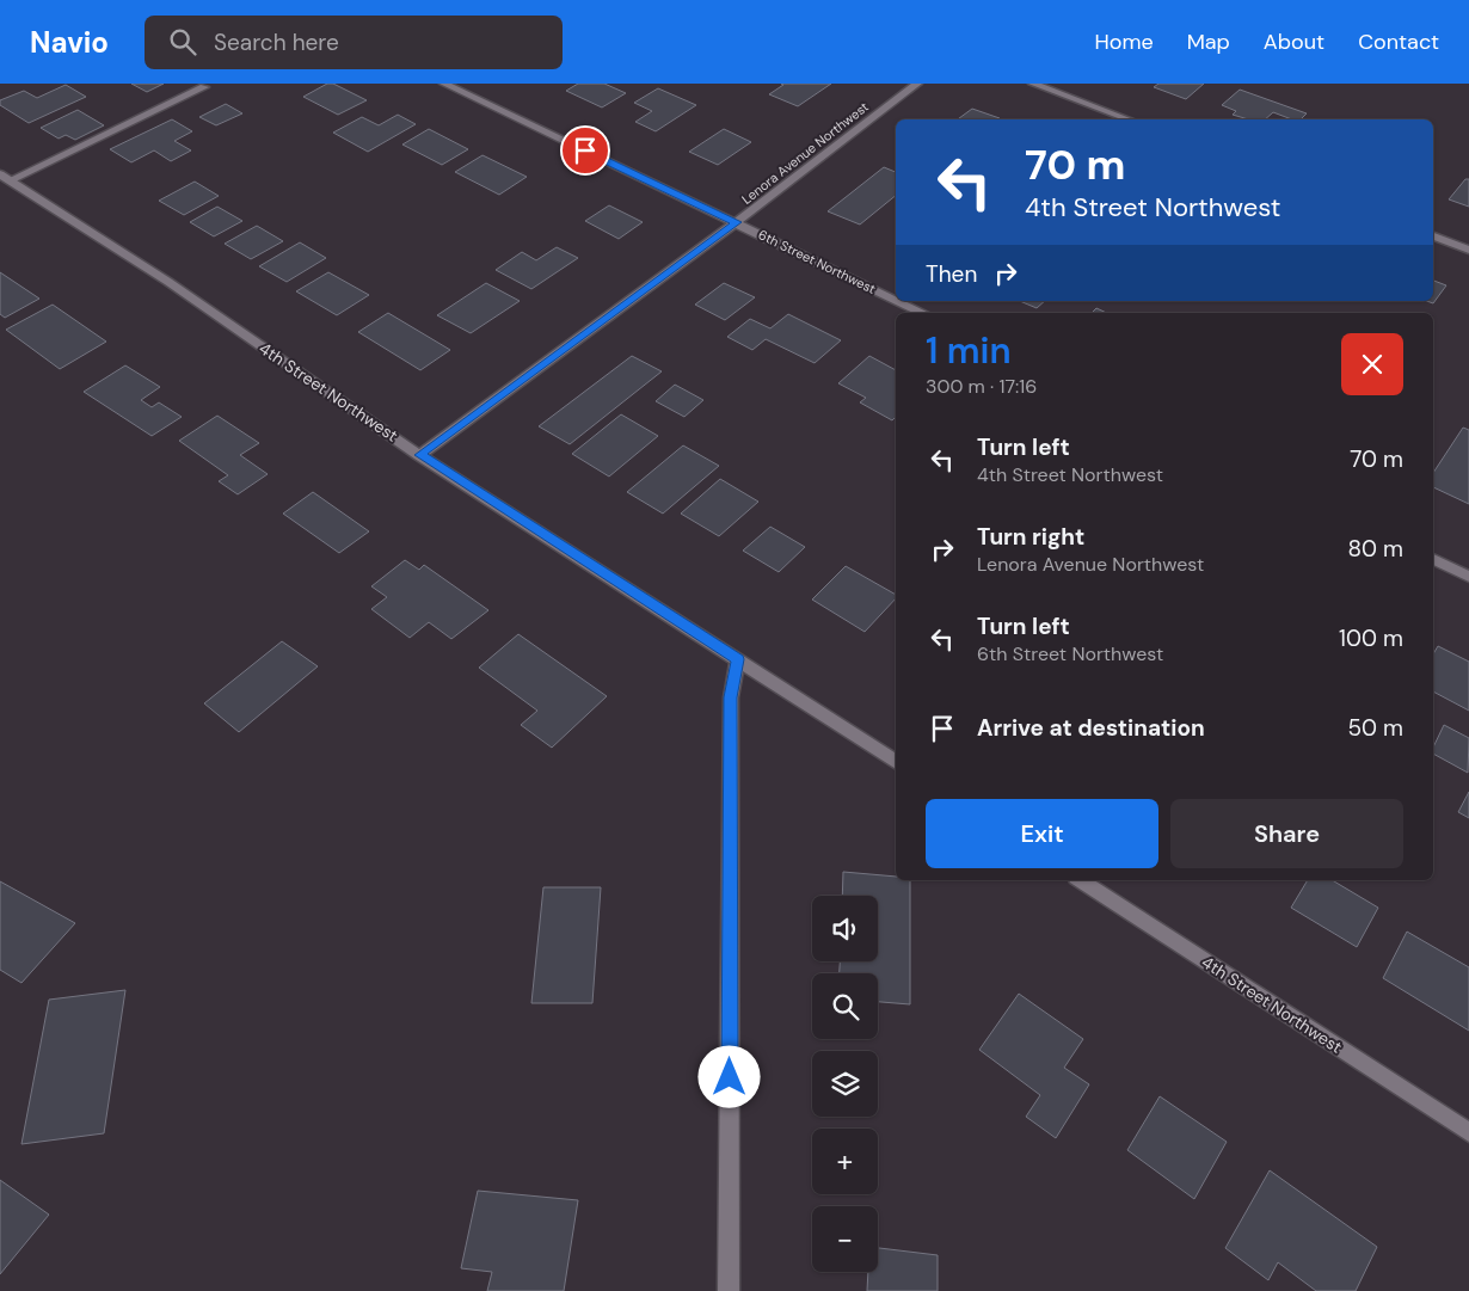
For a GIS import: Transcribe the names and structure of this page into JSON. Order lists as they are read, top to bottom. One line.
{"streets":{"street":["Lenora Avenue Northwest","6th Street Northwest","4th Street Northwest"]},"crossings":[["Lenora Avenue Northwest","6th Street Northwest"],["Lenora Avenue Northwest","4th Street Northwest"]],"page":{"header":"Navio","search":"Search here","nav":["Home","Map","About","Contact"],"turn":["70 m","4th Street Northwest"],"then":"Then","heading":["1 min","300 m · 17:16"],"list":[{"name":"Turn left","note":"4th Street Northwest","value":"70 m"},{"name":"Turn right","note":"Lenora Avenue Northwest","value":"80 m"},{"name":"Turn left","note":"6th Street Northwest","value":"100 m"},{"name":"Arrive at destination","value":"50 m"}],"buttons":["Exit","Share"],"map_buttons":["+","−"]}}
